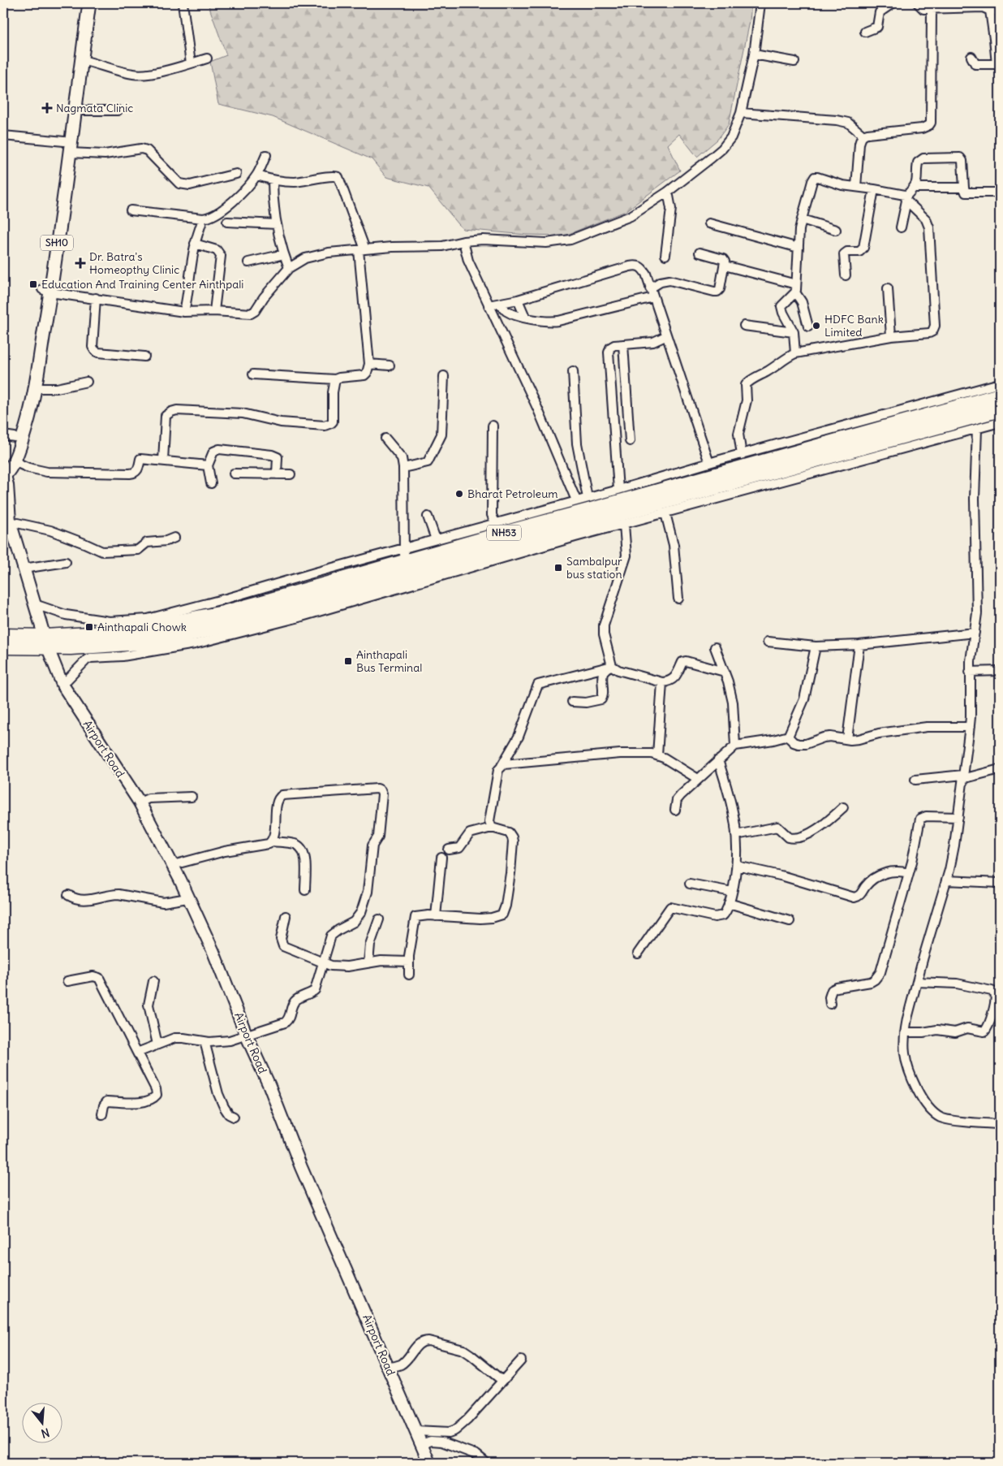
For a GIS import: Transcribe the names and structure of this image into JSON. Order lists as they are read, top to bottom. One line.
{"streets":{"highway":["NH53"],"main road":["SH10","Airport Road"]},"crossings":[["SH10","Airport Road"],["NH53","Airport Road"]],"places":{"health":["Nagmata Clinic","Dr. Batra's Homeopthy Clinic"],"transit":["Education And Training Center Ainthpali","Sambalpur bus station","Ainthapali Chowk","Ainthapali Bus Terminal"],"other":["HDFC Bank Limited","Bharat Petroleum"]},"north":"bottom"}
